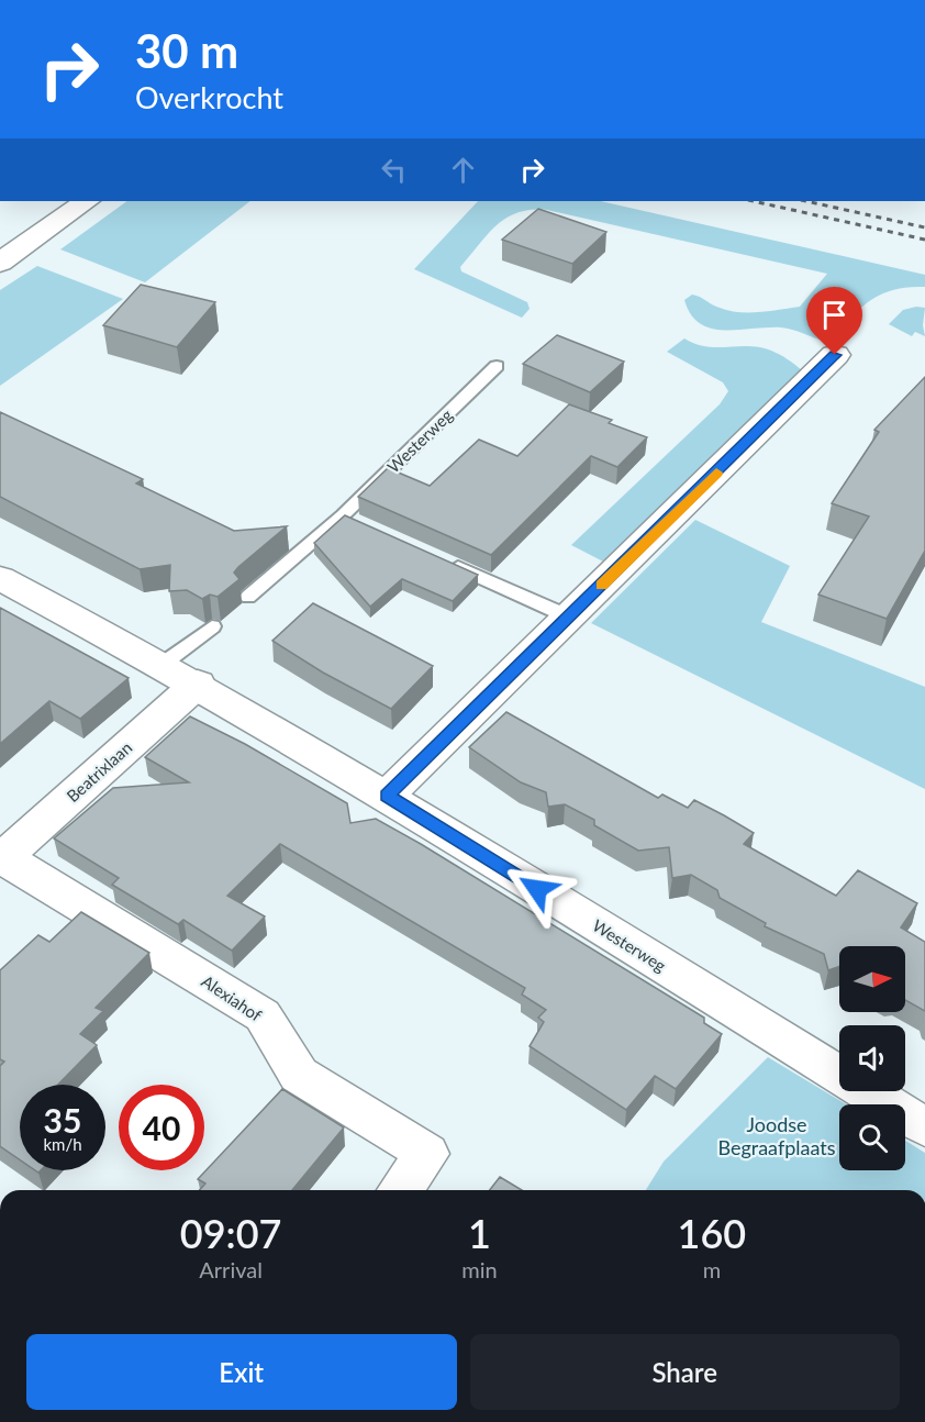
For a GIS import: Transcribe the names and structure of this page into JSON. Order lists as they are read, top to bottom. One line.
{"streets":{"street":["Westerweg","Beatrixlaan","Alexiahof"]},"crossings":[["Westerweg","Beatrixlaan"],["Beatrixlaan","Alexiahof"]],"parks":["Joodse Begraafplaats"],"north":"right","page":{"turn":["30 m","Overkrocht"],"speed":"35 km/h","limit":"40","eta":["09:07","Arrival","1","min","160","m"],"buttons":["Exit","Share"]}}
